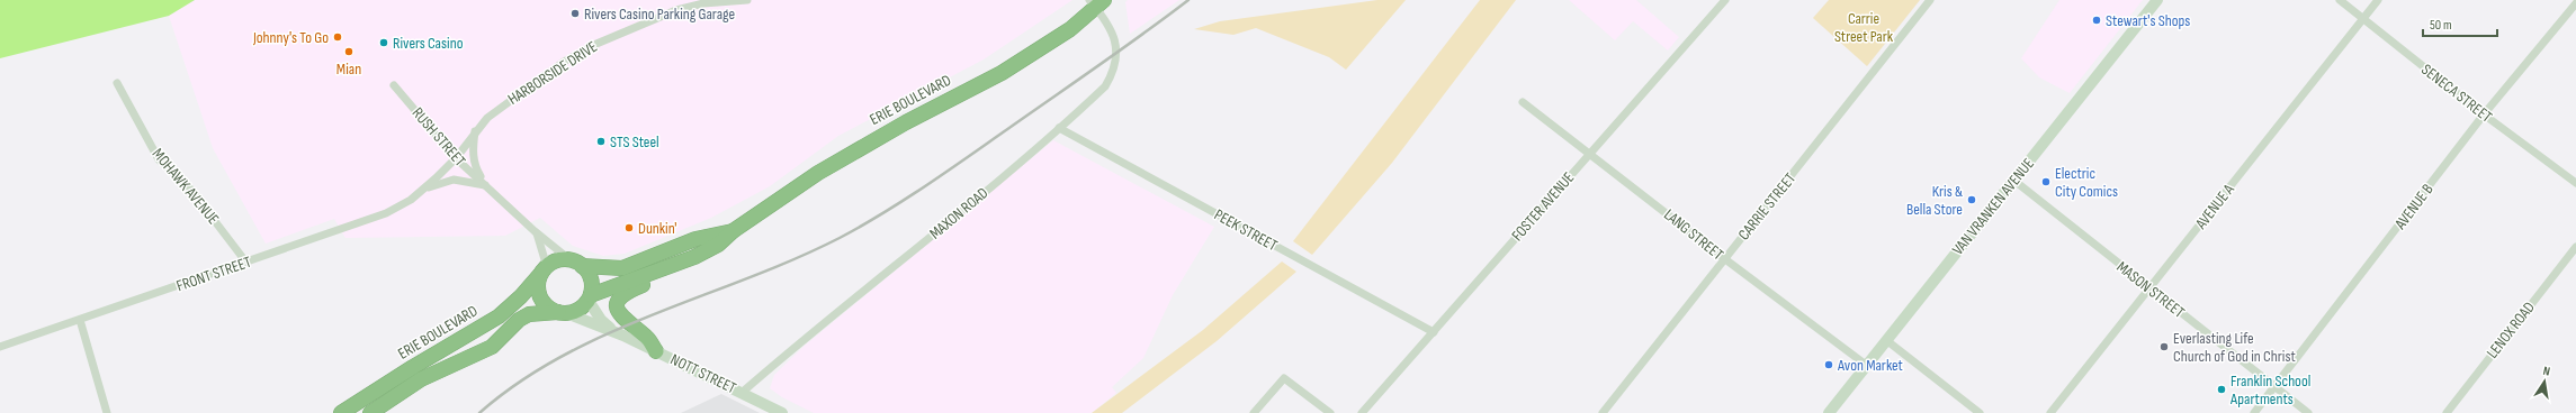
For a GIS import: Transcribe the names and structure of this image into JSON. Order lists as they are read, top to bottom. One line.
{"streets":{"highway":["ERIE BOULEVARD"],"street":["HARBORSIDE DRIVE","SENECA STREET","RUSH STREET","MOHAWK AVENUE","FOSTER AVENUE","CARRIE STREET","VAN VRANKEN AVENUE","AVENUE A","AVENUE B","MAXON ROAD","PEEK STREET","LANG STREET","FRONT STREET","MASON STREET","LENOX ROAD","NOTT STREET"]},"crossings":[["HARBORSIDE DRIVE","RUSH STREET"],["HARBORSIDE DRIVE","FRONT STREET"],["SENECA STREET","AVENUE A"],["SENECA STREET","AVENUE B"],["ERIE BOULEVARD","RUSH STREET"],["ERIE BOULEVARD","MAXON ROAD"],["ERIE BOULEVARD","NOTT STREET"],["RUSH STREET","FRONT STREET"],["RUSH STREET","NOTT STREET"],["MOHAWK AVENUE","FRONT STREET"],["FOSTER AVENUE","PEEK STREET"],["FOSTER AVENUE","LANG STREET"],["CARRIE STREET","LANG STREET"],["VAN VRANKEN AVENUE","LANG STREET"],["VAN VRANKEN AVENUE","MASON STREET"],["AVENUE A","MASON STREET"],["AVENUE B","MASON STREET"],["MAXON ROAD","PEEK STREET"],["MAXON ROAD","NOTT STREET"]],"parks":["Carrie Street Park"],"places":["Rivers Casino Parking Garage","Stewart's Shops","Johnny's To Go","Rivers Casino","Mian","STS Steel","Electric City Comics","Kris & Bella Store","Dunkin'","Everlasting Life Church of God in Christ","Avon Market","Franklin School Apartments"],"scale_bar":"50 m","north":"top"}
